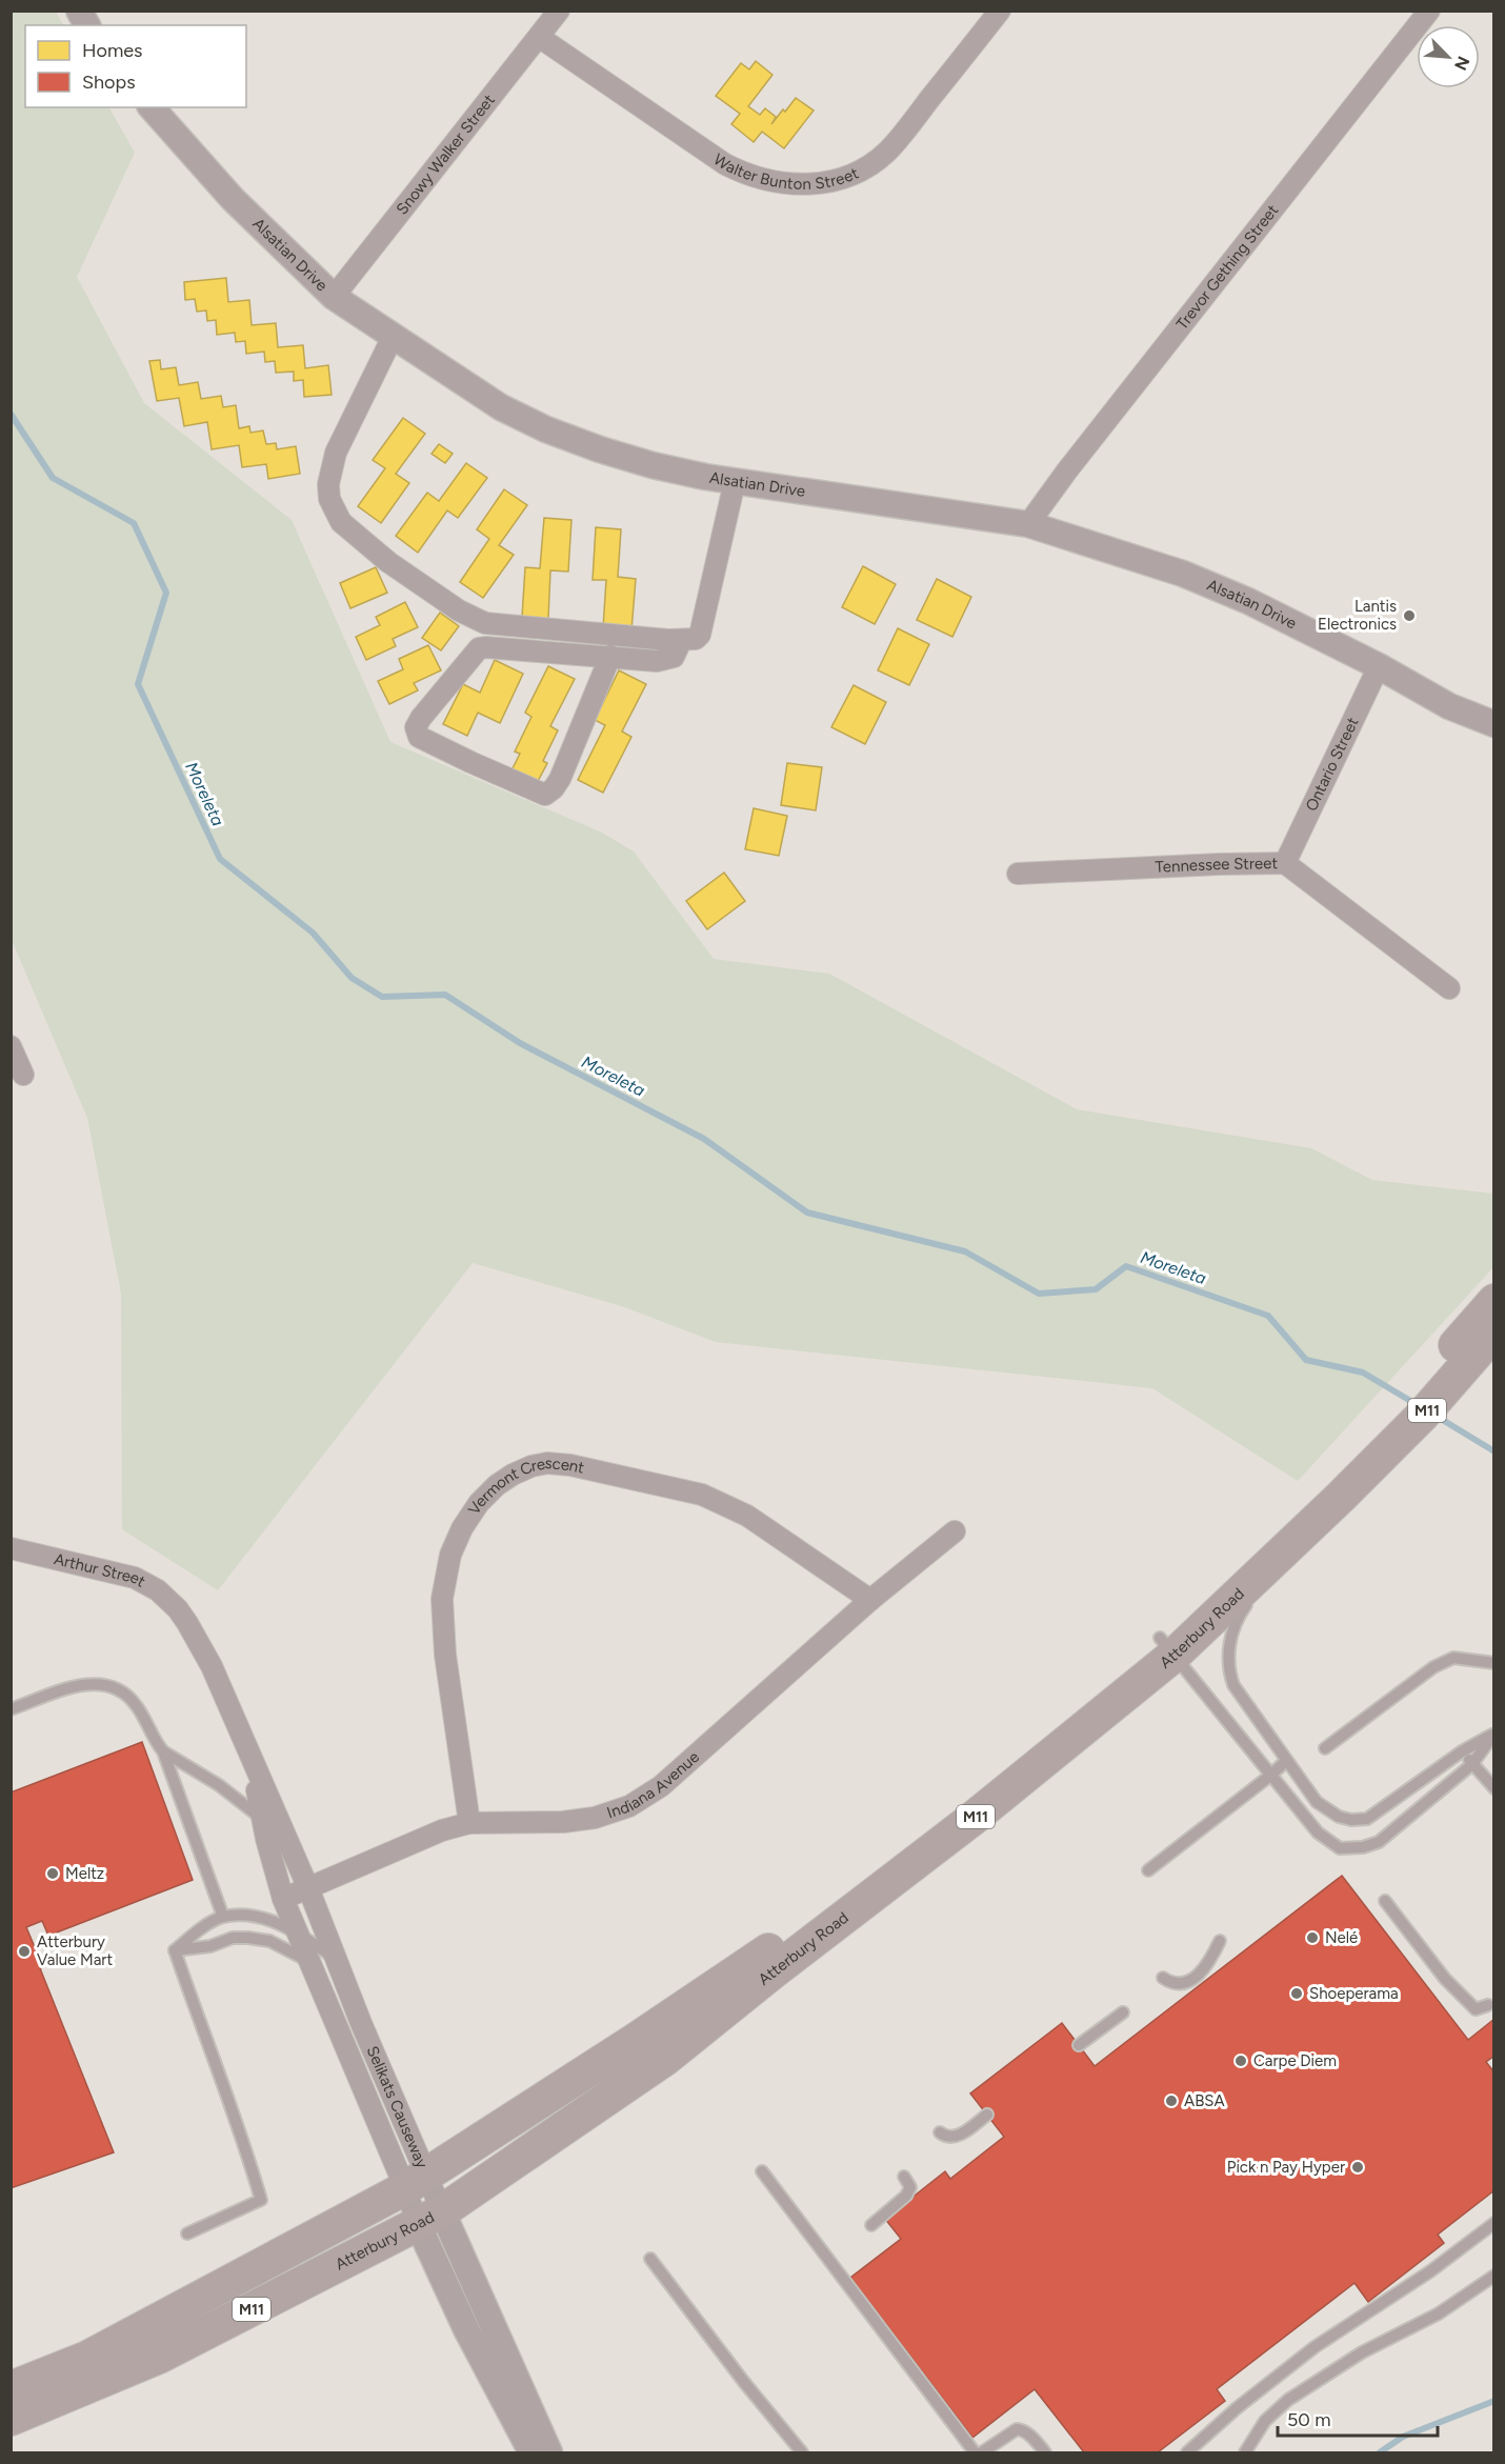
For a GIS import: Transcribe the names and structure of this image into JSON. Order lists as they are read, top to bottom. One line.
{"streets":{"main road":["M11","Atterbury Road"],"street":["Snowy Walker Street","Walter Bunton Street","Alsatian Drive","Trevor Gething Street","Ontario Street","Tennessee Street","Vermont Crescent","Arthur Street","Indiana Avenue","Selikats Causeway"]},"crossings":[["Snowy Walker Street","Walter Bunton Street"],["Snowy Walker Street","Alsatian Drive"],["Alsatian Drive","Trevor Gething Street"],["Alsatian Drive","Ontario Street"],["Ontario Street","Tennessee Street"],["Vermont Crescent","Indiana Avenue"],["Arthur Street","Selikats Causeway"],["Atterbury Road","Selikats Causeway"],["Indiana Avenue","Selikats Causeway"]],"water":["Moreleta"],"places":["Lantis Electronics","Meltz","Nelé","Atterbury Value Mart","Shoeperama","Carpe Diem","ABSA","Pick n Pay Hyper"],"legend":["Homes","Shops"],"scale_bar":"50 m","north":"bottom right"}
